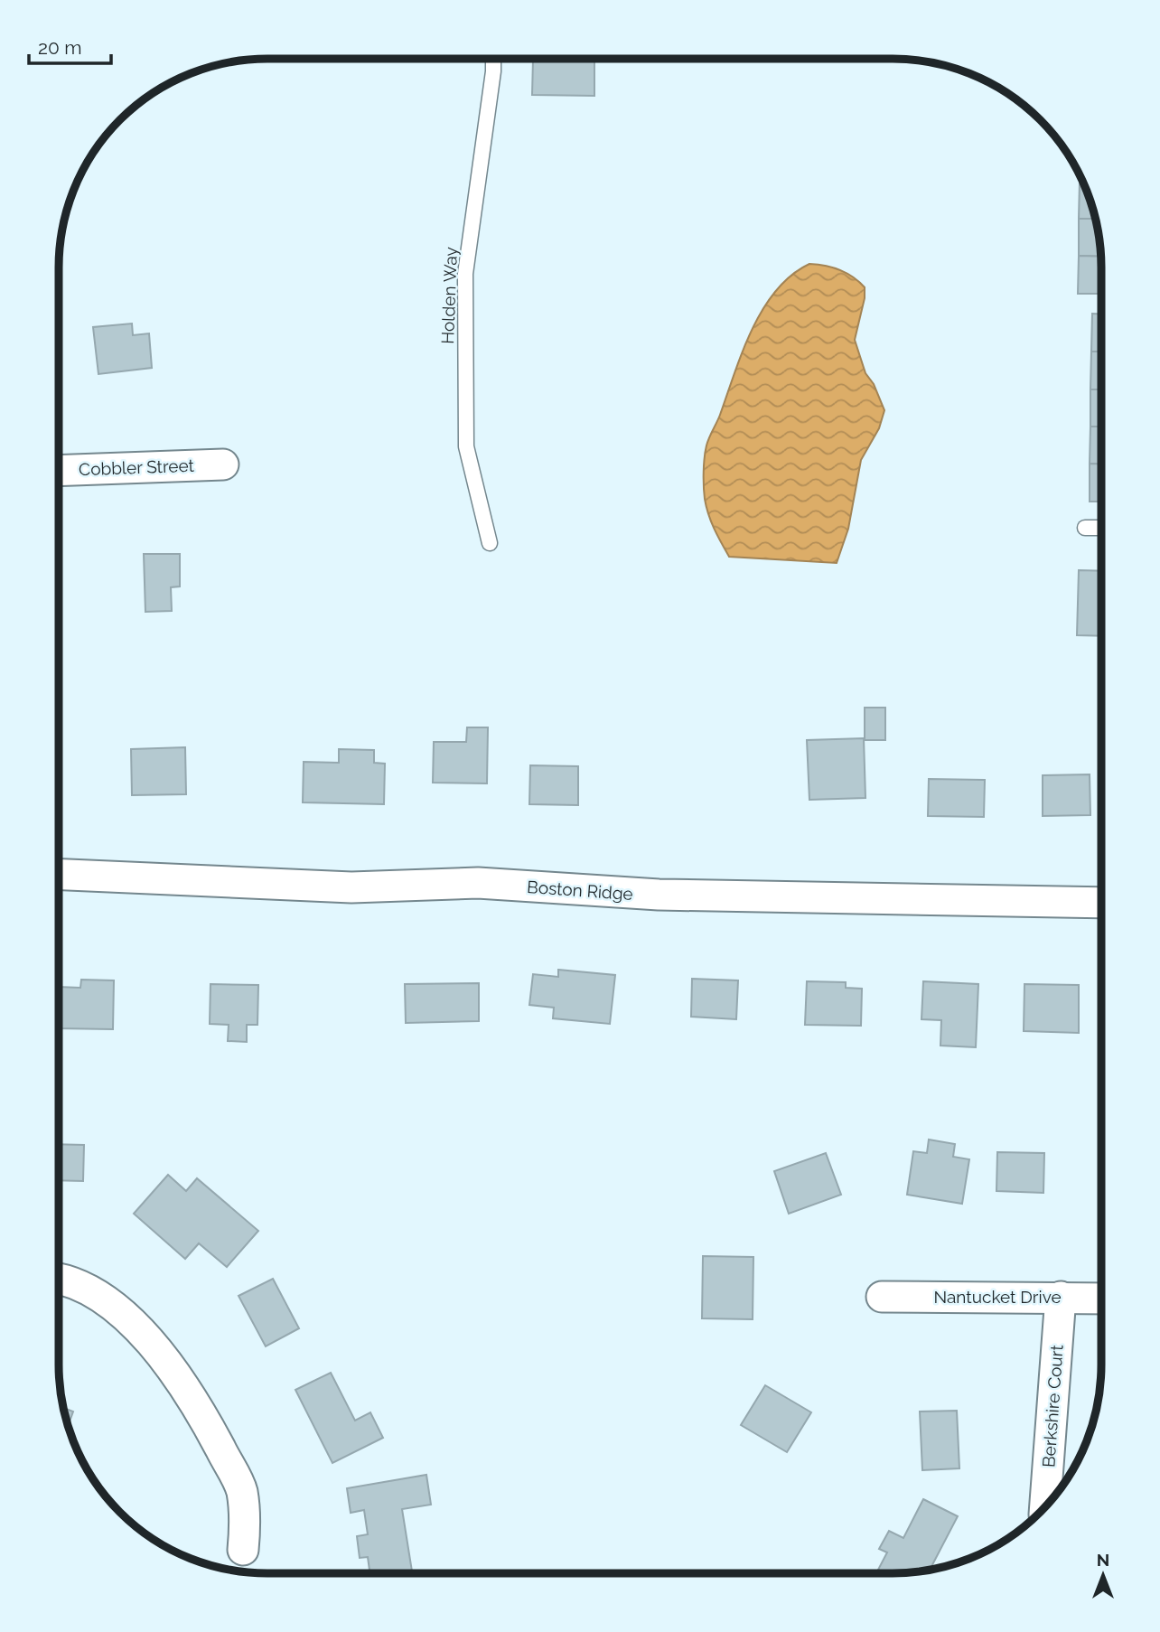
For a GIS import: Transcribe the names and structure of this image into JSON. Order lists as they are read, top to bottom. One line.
{"streets":{"street":["Cobbler Street","Boston Ridge","Nantucket Drive","Berkshire Court"],"lane":["Holden Way"]},"crossings":[["Nantucket Drive","Berkshire Court"]],"scale_bar":"20 m","north":"top"}
